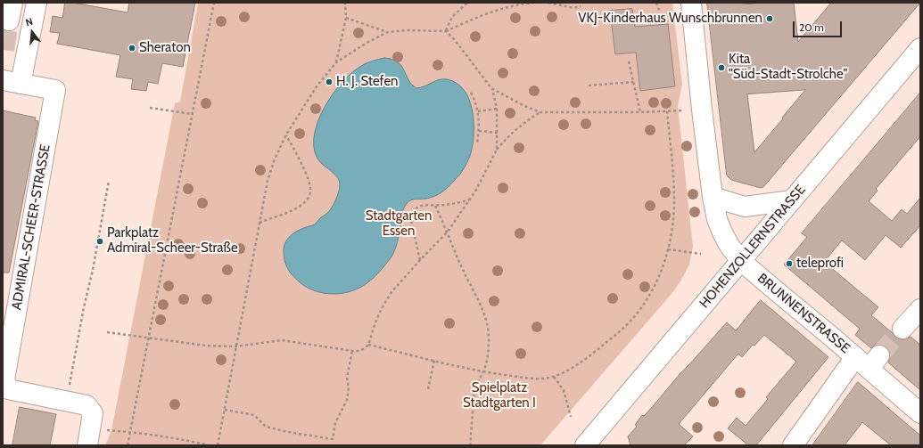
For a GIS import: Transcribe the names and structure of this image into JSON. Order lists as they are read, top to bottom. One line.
{"streets":{"street":["ADMIRAL-SCHEER-STRASSE","HOHENZOLLERNSTRASSE","BRUNNENSTRASSE"]},"crossings":[["HOHENZOLLERNSTRASSE","BRUNNENSTRASSE"]],"parks":["Stadtgarten Essen","Spielplatz Stadtgarten I"],"places":["VKJ-Kinderhaus Wunschbrunnen","Sheraton","Kita \"Süd-Stadt-Strolche\"","H. J. Stefen","Parkplatz Admiral-Scheer-Straße","teleprofi"],"scale_bar":"20 m","north":"top"}
